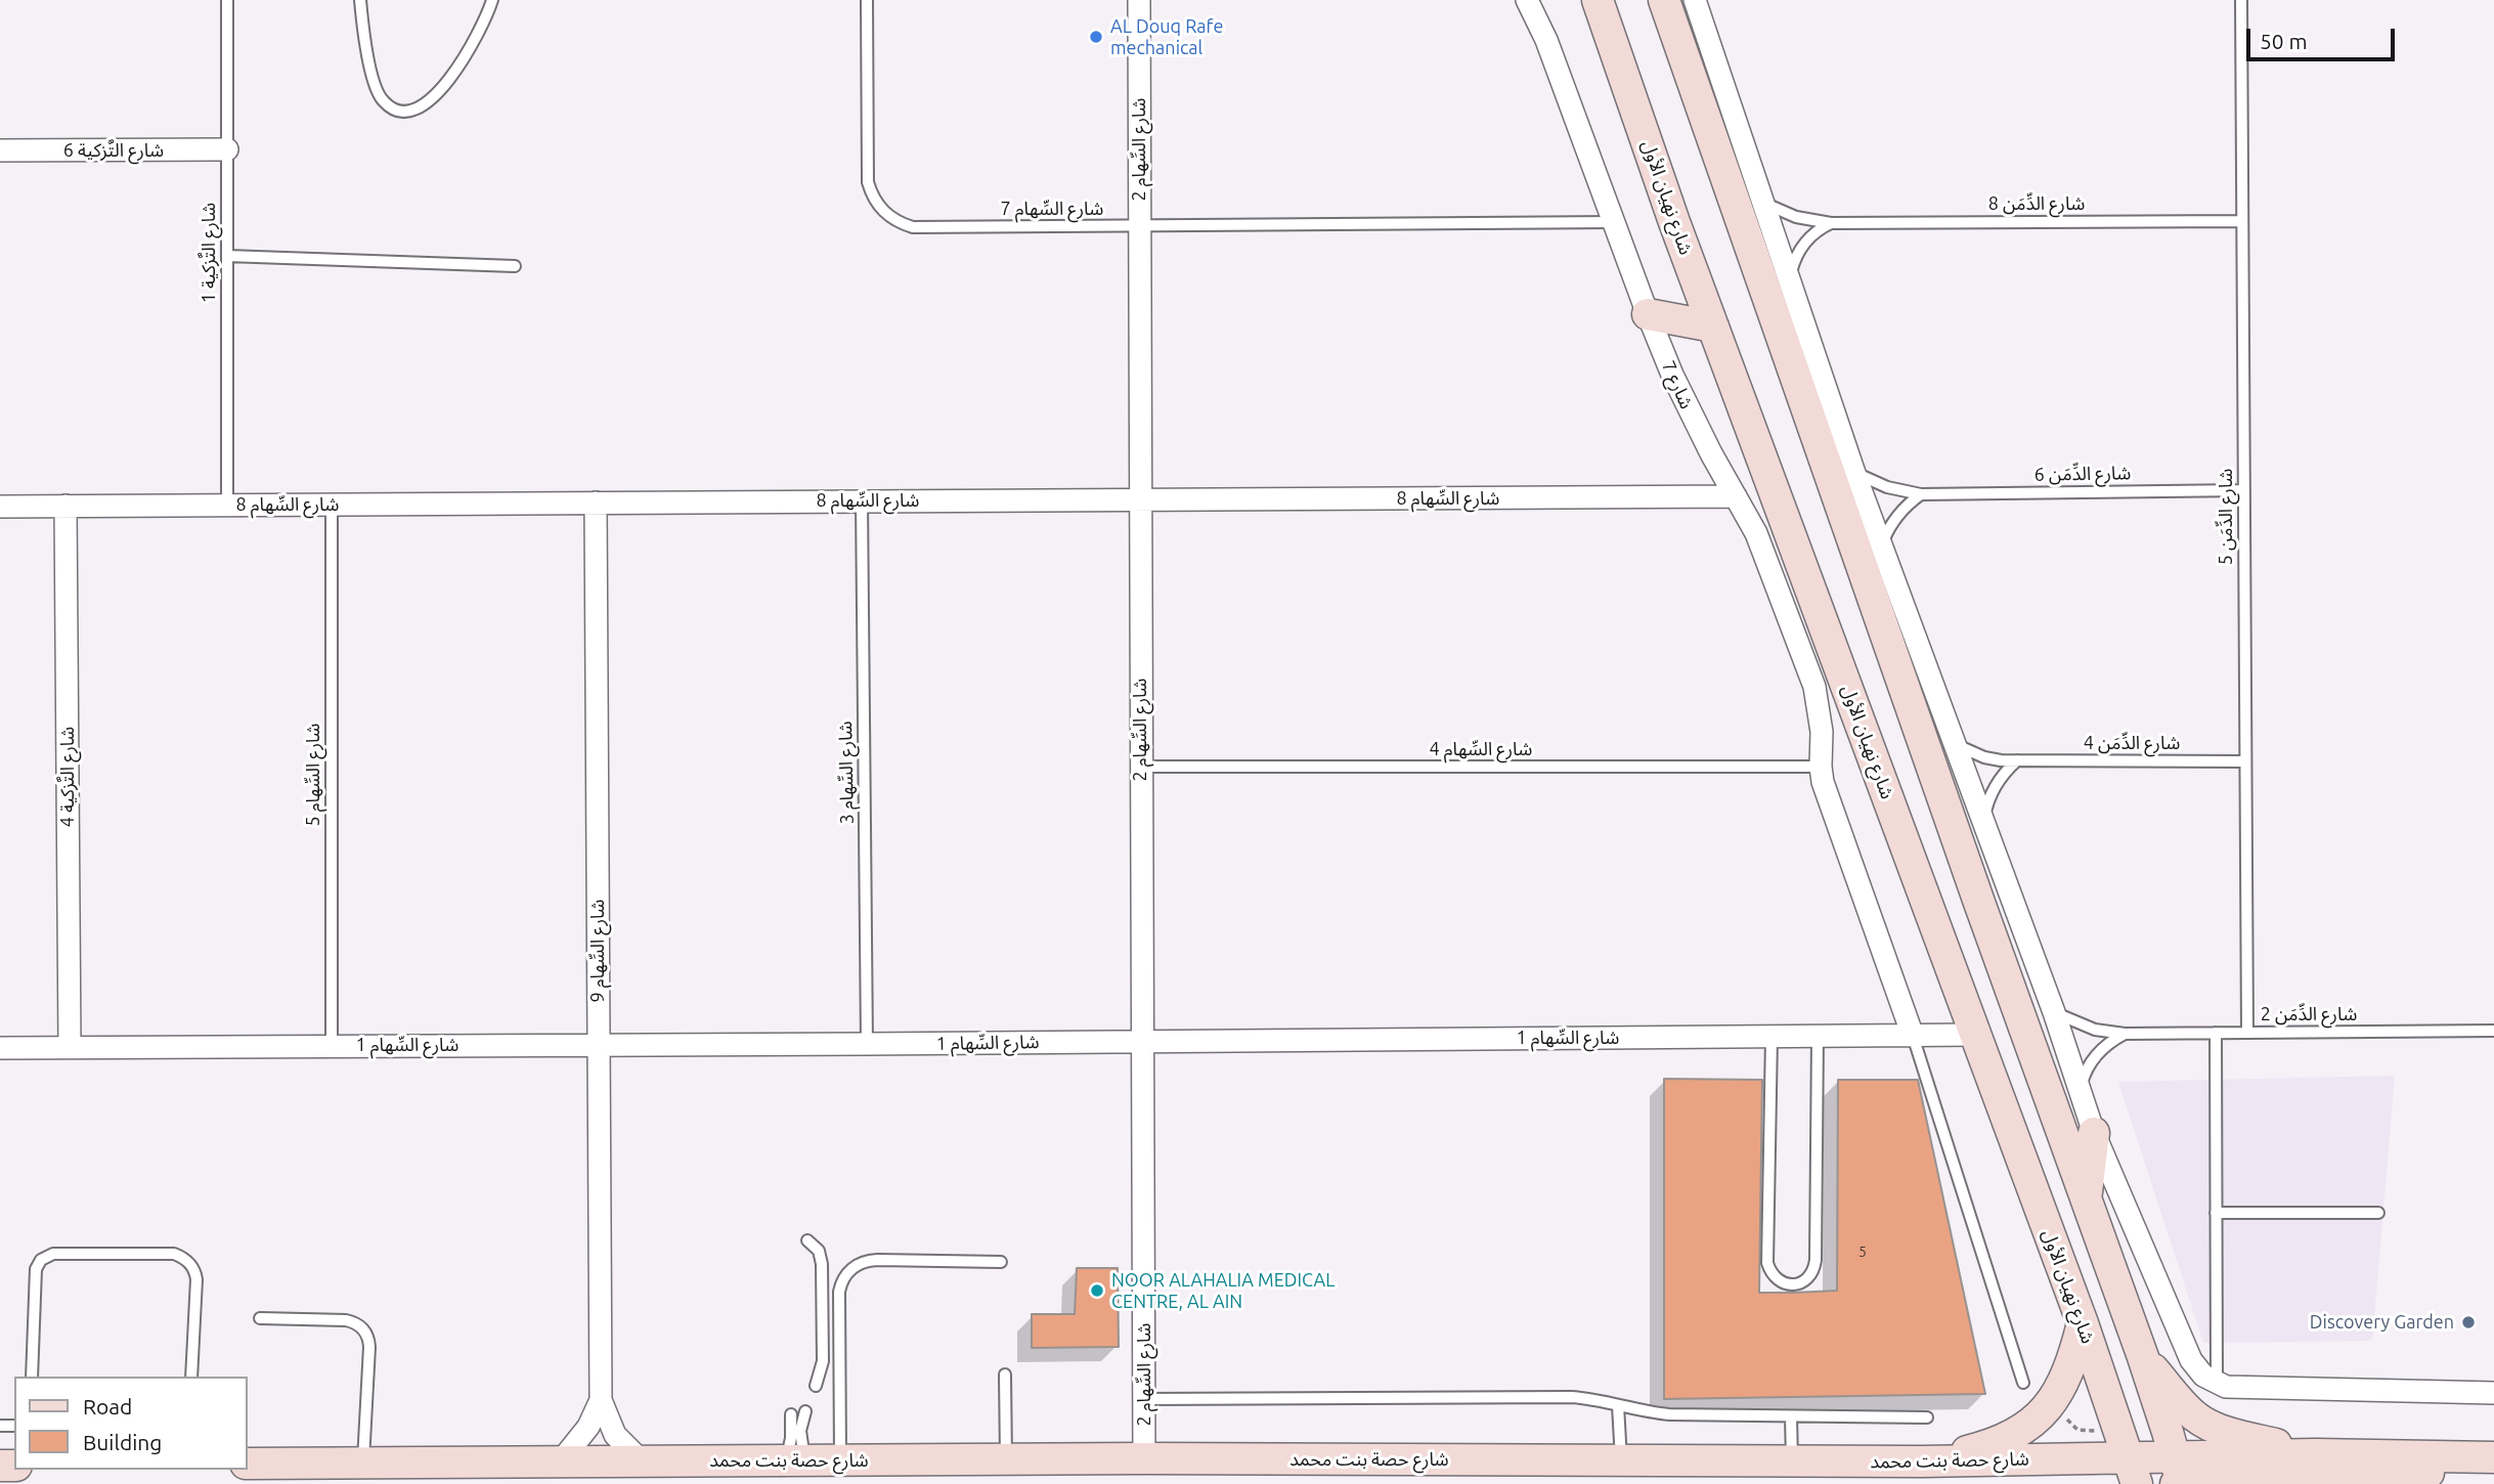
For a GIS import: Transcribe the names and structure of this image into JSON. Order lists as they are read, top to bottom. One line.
{"streets":{"main road":["شارع نهيان الأول","شارع حصة بنت محمد"],"street":["شارع السِّهام 2","شارع التَّزكية 6","شارع 7","شارع السِّهام 8","شارع التَّزكية 4","شارع السِّهام 9","شارع السِّهام 1"],"lane":["شارع الدِّمَن 8","شارع السِّهام 7","شارع التَّزكية 1","شارع الدِّمَن 6","شارع الدِّمَن 5","شارع الدِّمَن 4","شارع السِّهام 4","شارع السِّهام 3","شارع السِّهام 5","شارع الدِّمَن 2"]},"crossings":[["شارع السِّهام 2","شارع السِّهام 7"],["شارع السِّهام 2","شارع السِّهام 8"],["شارع السِّهام 2","شارع السِّهام 4"],["شارع السِّهام 2","شارع السِّهام 1"],["شارع السِّهام 2","شارع حصة بنت محمد"],["شارع التَّزكية 6","شارع التَّزكية 1"],["شارع نهيان الأول","شارع السِّهام 1"],["شارع نهيان الأول","شارع حصة بنت محمد"],["شارع الدِّمَن 8","شارع الدِّمَن 5"],["شارع السِّهام 7","شارع 7"],["شارع التَّزكية 1","شارع السِّهام 8"],["شارع 7","شارع السِّهام 8"],["شارع 7","شارع السِّهام 4"],["شارع 7","شارع السِّهام 1"],["شارع الدِّمَن 6","شارع الدِّمَن 5"],["شارع السِّهام 8","شارع السِّهام 3"],["شارع السِّهام 8","شارع السِّهام 5"],["شارع السِّهام 8","شارع التَّزكية 4"],["شارع السِّهام 8","شارع السِّهام 9"],["شارع الدِّمَن 5","شارع الدِّمَن 4"],["شارع الدِّمَن 5","شارع الدِّمَن 2"],["شارع السِّهام 3","شارع السِّهام 1"],["شارع السِّهام 5","شارع السِّهام 1"],["شارع التَّزكية 4","شارع السِّهام 1"],["شارع السِّهام 9","شارع السِّهام 1"],["شارع السِّهام 9","شارع حصة بنت محمد"]],"places":["AL Douq Rafe mechanical","NOOR ALAHALIA MEDICAL CENTRE, AL AIN","Discovery Garden"],"house_numbers":["5"],"legend":["Road","Building"],"scale_bar":"50 m"}
